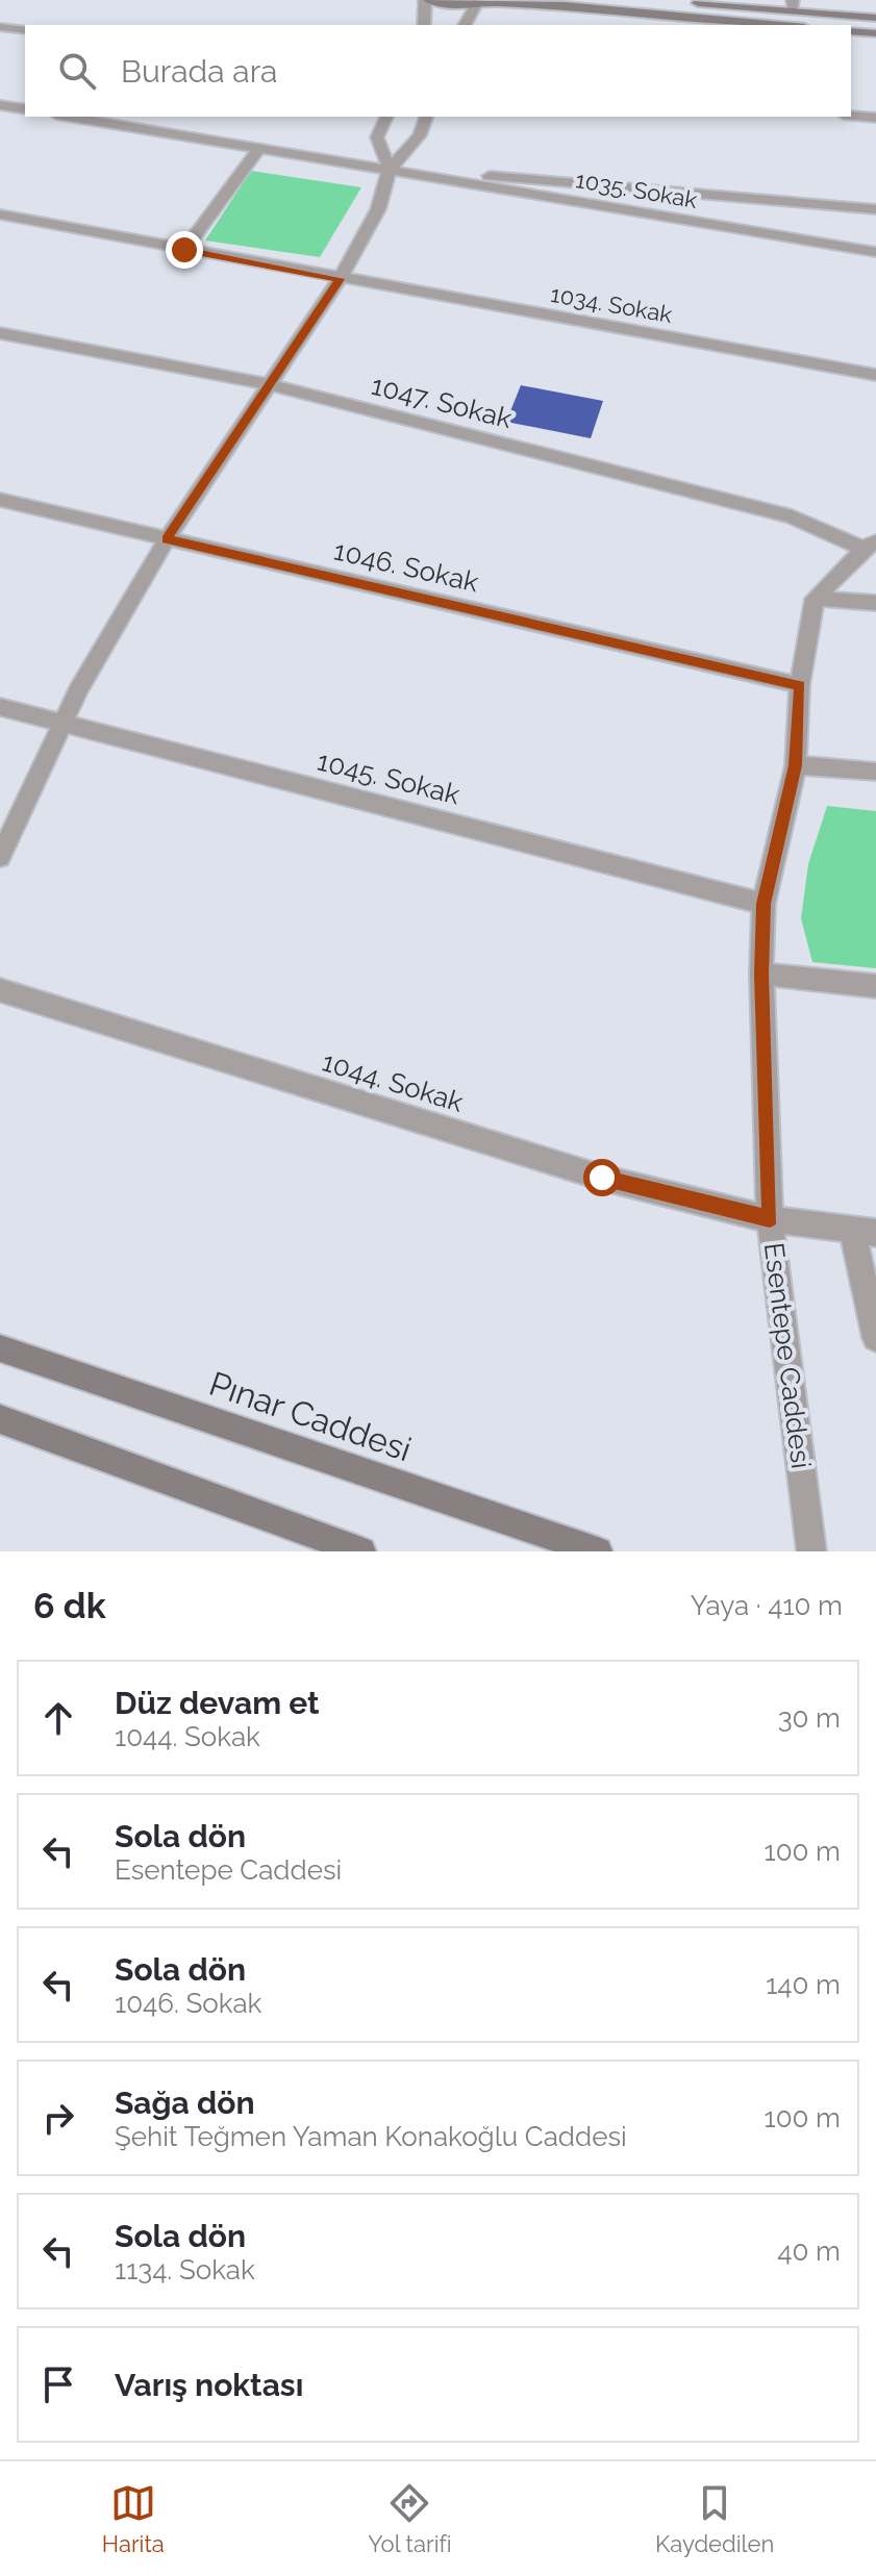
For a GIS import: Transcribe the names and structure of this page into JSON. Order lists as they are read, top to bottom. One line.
{"streets":{"main road":["Pınar Caddesi"],"street":["1035. Sokak","1034. Sokak","1047. Sokak","1046. Sokak","1045. Sokak","1044. Sokak","Esentepe Caddesi"]},"crossings":[["1046. Sokak","Esentepe Caddesi"],["1045. Sokak","Esentepe Caddesi"],["1044. Sokak","Esentepe Caddesi"]],"page":{"search":"Burada ara","heading":["6 dk","Yaya · 410 m"],"list":[["Düz devam et","1044. Sokak","30 m"],["Sola dön","Esentepe Caddesi","100 m"],["Sola dön","1046. Sokak","140 m"],["Sağa dön","Şehit Teğmen Yaman Konakoğlu Caddesi","100 m"],["Sola dön","1134. Sokak","40 m"],"Varış noktası"],"nav":["Harita","Yol tarifi","Kaydedilen"]}}
